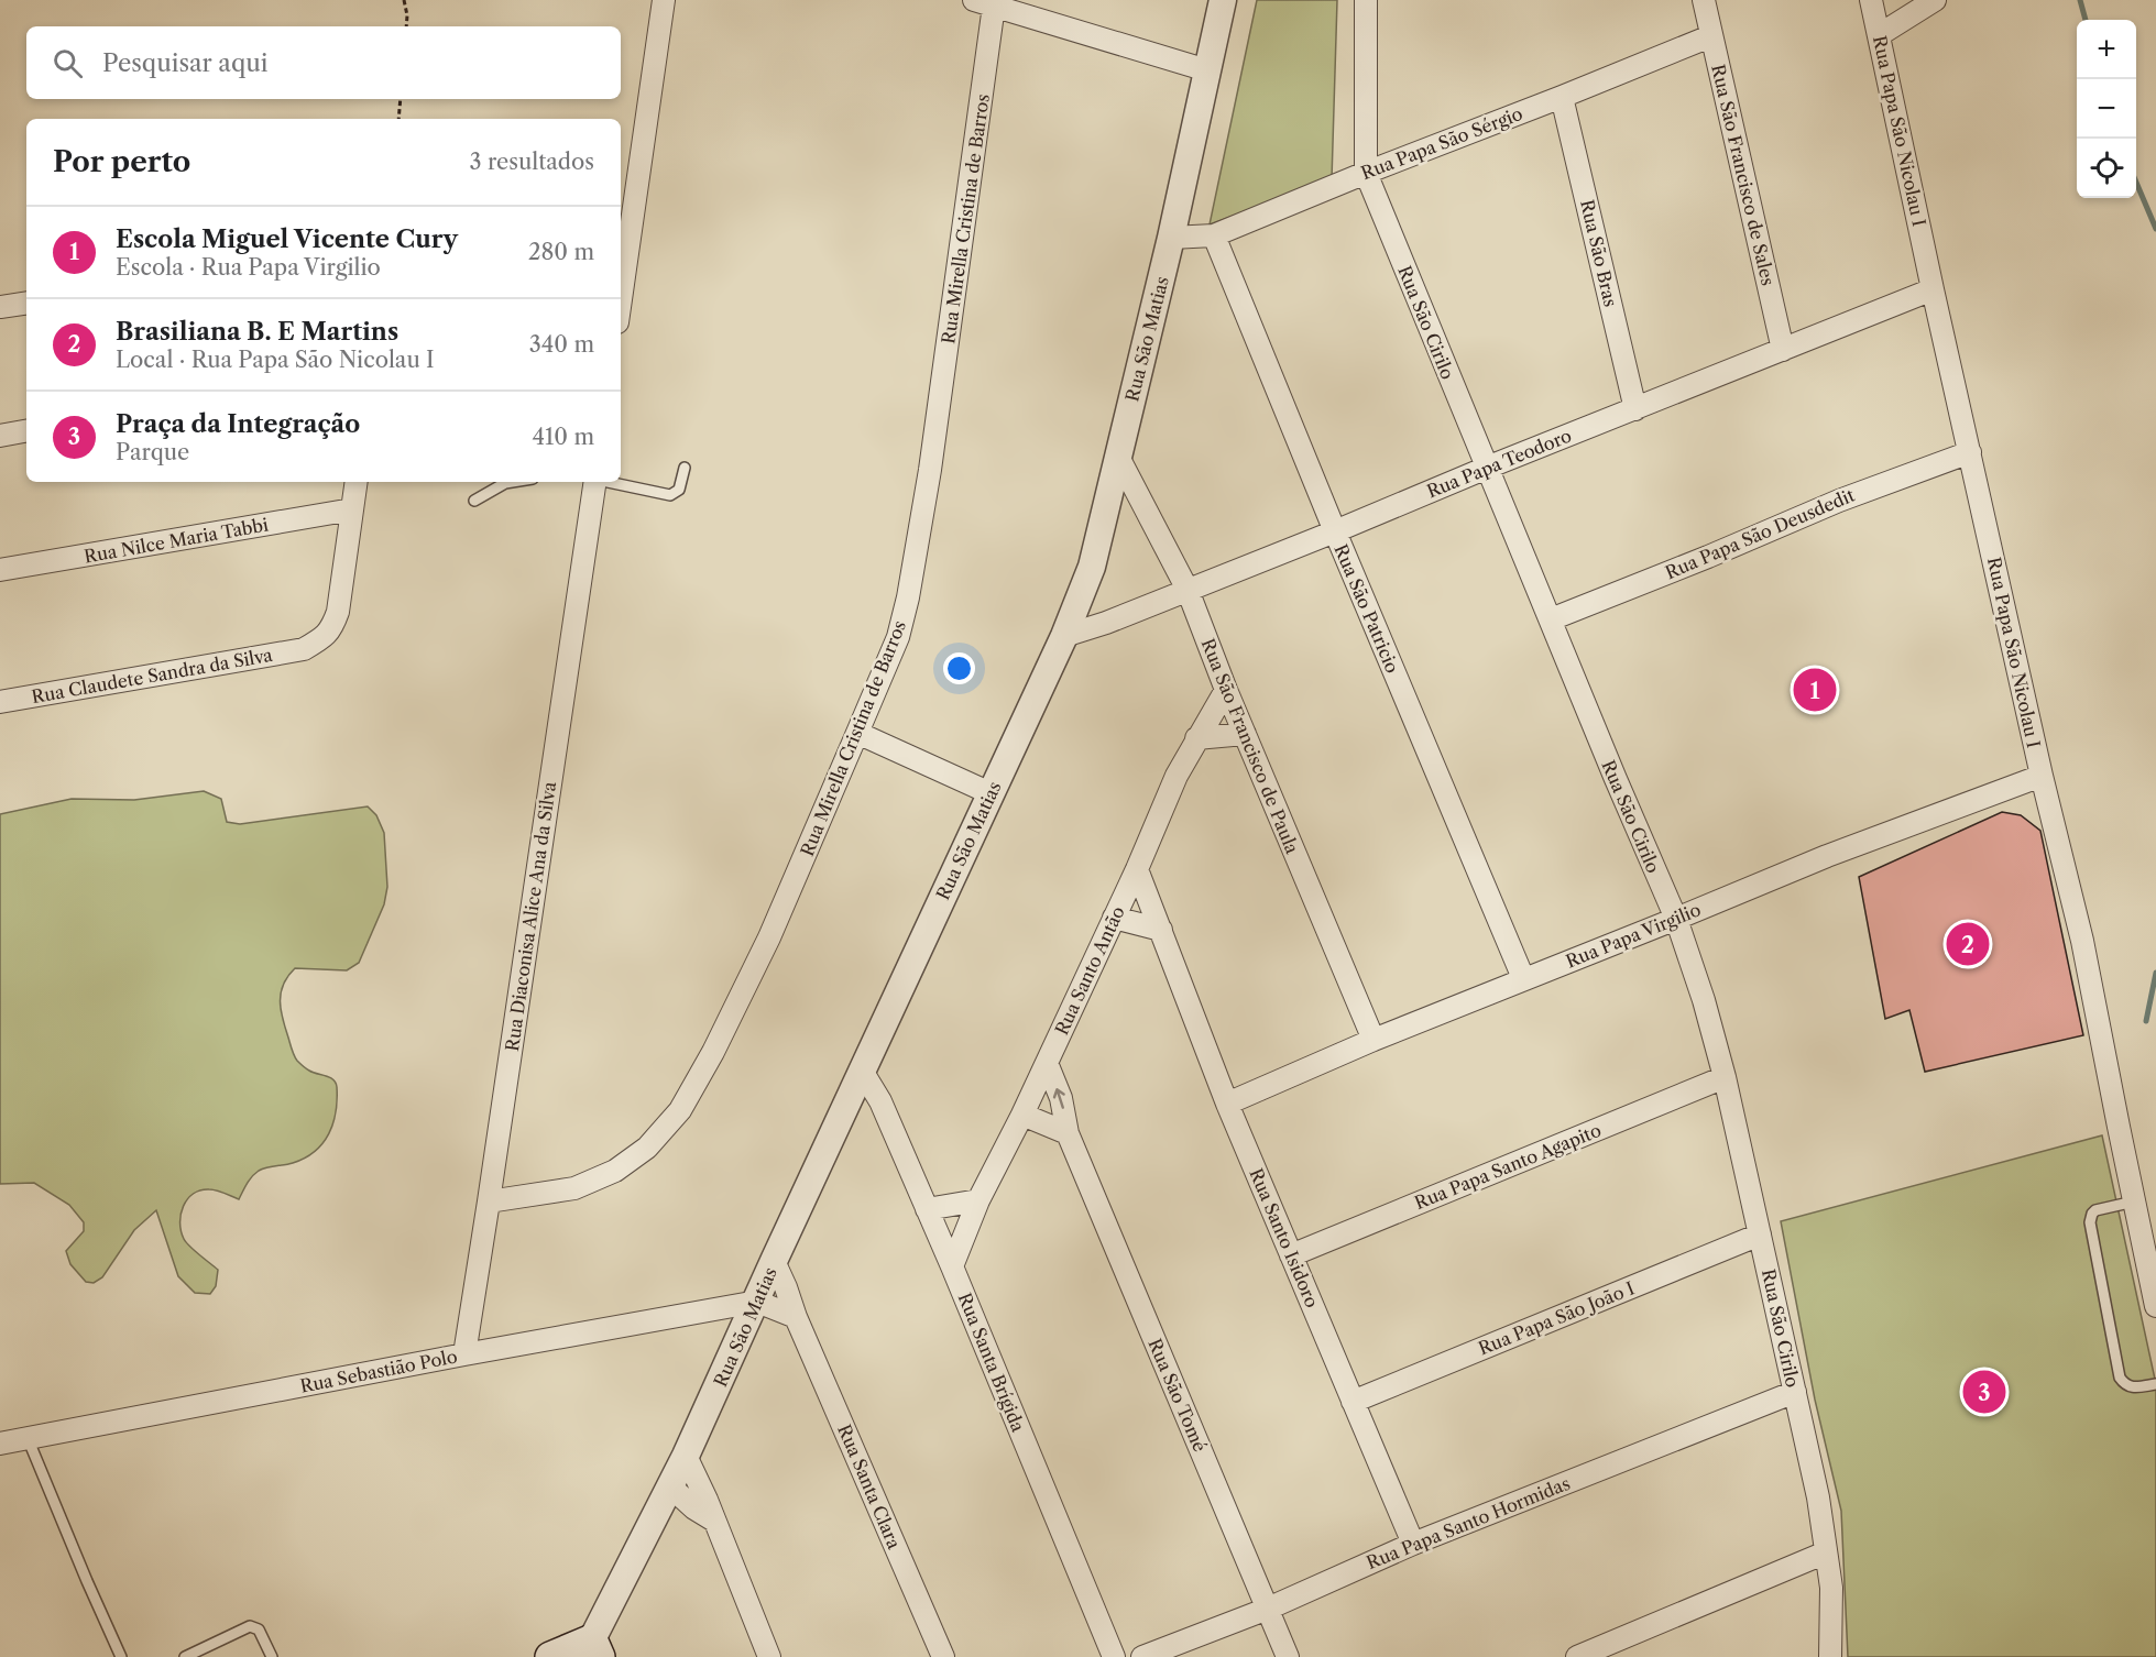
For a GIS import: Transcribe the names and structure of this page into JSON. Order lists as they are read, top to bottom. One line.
{"streets":{"street":["Rua Papa São Nicolau I","Rua Papa São Sérgio","Rua São Francisco de Sales","Rua Mirella Cristina de Barros","Rua São Bras","Rua São Cirilo","Rua São Matias","Rua Papa Teodoro","Rua Papa São Deusdedit","Rua Nilce Maria Tabbi","Rua São Patricio","Rua Claudete Sandra da Silva","Rua São Francisco de Paula","Rua Diaconisa Alice Ana da Silva","Rua Papa Virgilio","Rua Santo Antão","Rua Papa Santo Agapito","Rua Santo Isidoro","Rua Papa São João I","Rua Santa Brígida","Rua Sebastião Polo","Rua São Tomé","Rua Santa Clara","Rua Papa Santo Hormidas"]},"crossings":[["Rua Papa São Nicolau I","Rua Papa Teodoro"],["Rua Papa São Nicolau I","Rua Papa São Deusdedit"],["Rua Papa São Nicolau I","Rua Papa Virgilio"],["Rua Papa São Sérgio","Rua São Francisco de Sales"],["Rua Papa São Sérgio","Rua São Bras"],["Rua Papa São Sérgio","Rua São Cirilo"],["Rua Papa São Sérgio","Rua São Matias"],["Rua Papa São Sérgio","Rua São Patricio"],["Rua São Francisco de Sales","Rua Papa Teodoro"],["Rua Mirella Cristina de Barros","Rua Diaconisa Alice Ana da Silva"],["Rua São Bras","Rua Papa Teodoro"],["Rua São Cirilo","Rua Papa Teodoro"],["Rua São Cirilo","Rua Papa São Deusdedit"],["Rua São Cirilo","Rua Papa Virgilio"],["Rua São Cirilo","Rua Papa Santo Agapito"],["Rua São Cirilo","Rua Papa São João I"],["Rua São Cirilo","Rua Papa Santo Hormidas"],["Rua São Matias","Rua Papa Teodoro"],["Rua São Matias","Rua São Francisco de Paula"],["Rua São Matias","Rua Santa Brígida"],["Rua São Matias","Rua Sebastião Polo"],["Rua São Matias","Rua Santa Clara"],["Rua Papa Teodoro","Rua São Patricio"],["Rua Papa Teodoro","Rua São Francisco de Paula"],["Rua Nilce Maria Tabbi","Rua Claudete Sandra da Silva"],["Rua São Patricio","Rua Papa Virgilio"],["Rua São Francisco de Paula","Rua Papa Virgilio"],["Rua São Francisco de Paula","Rua Santo Antão"],["Rua Diaconisa Alice Ana da Silva","Rua Sebastião Polo"],["Rua Papa Virgilio","Rua Santo Isidoro"],["Rua Santo Antão","Rua Santo Isidoro"],["Rua Santo Antão","Rua Santa Brígida"],["Rua Santo Antão","Rua São Tomé"],["Rua Papa Santo Agapito","Rua Santo Isidoro"],["Rua Santo Isidoro","Rua Papa São João I"],["Rua Santo Isidoro","Rua Papa Santo Hormidas"],["Rua São Tomé","Rua Papa Santo Hormidas"]],"page":{"map_buttons":["+","−"],"search":"Pesquisar aqui","heading":["Por perto","3 resultados"],"list":[{"mark":"1","name":"Escola Miguel Vicente Cury","note":"Escola · Rua Papa Virgilio","value":"280 m"},{"mark":"2","name":"Brasiliana B. E Martins","note":"Local · Rua Papa São Nicolau I","value":"340 m"},{"mark":"3","name":"Praça da Integração","note":"Parque","value":"410 m"}],"pins":["1","2","3"]}}
